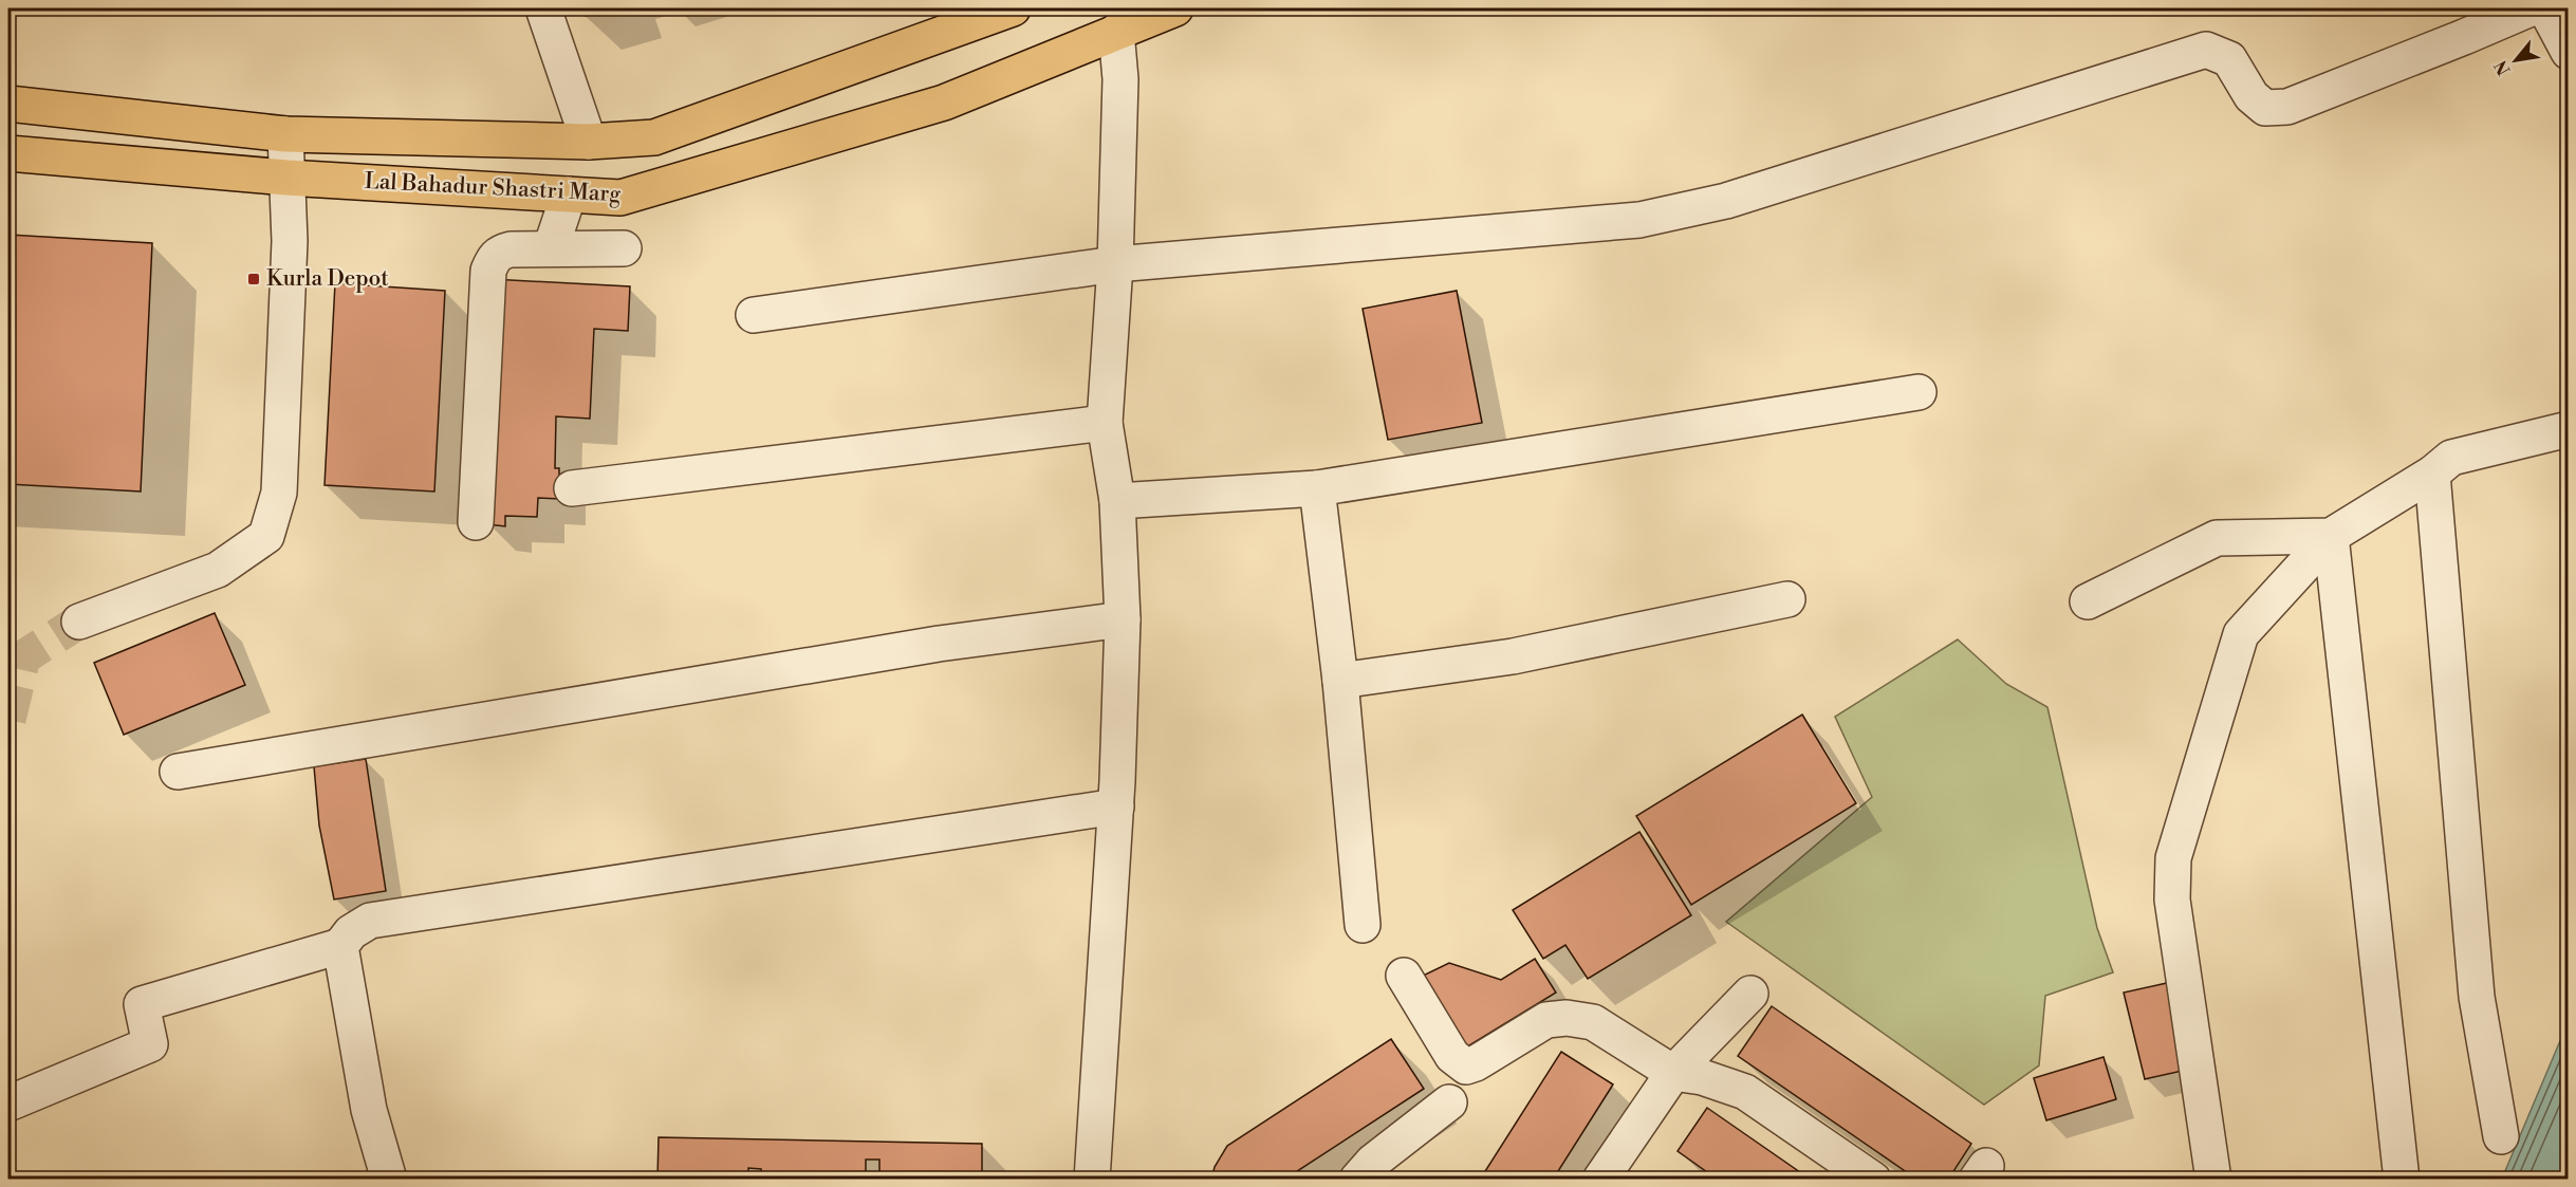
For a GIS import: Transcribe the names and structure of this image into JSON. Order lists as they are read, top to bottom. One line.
{"streets":{"main road":["Lal Bahadur Shastri Marg"]},"places":{"transit":["Kurla Depot"]},"north":"bottom left"}
